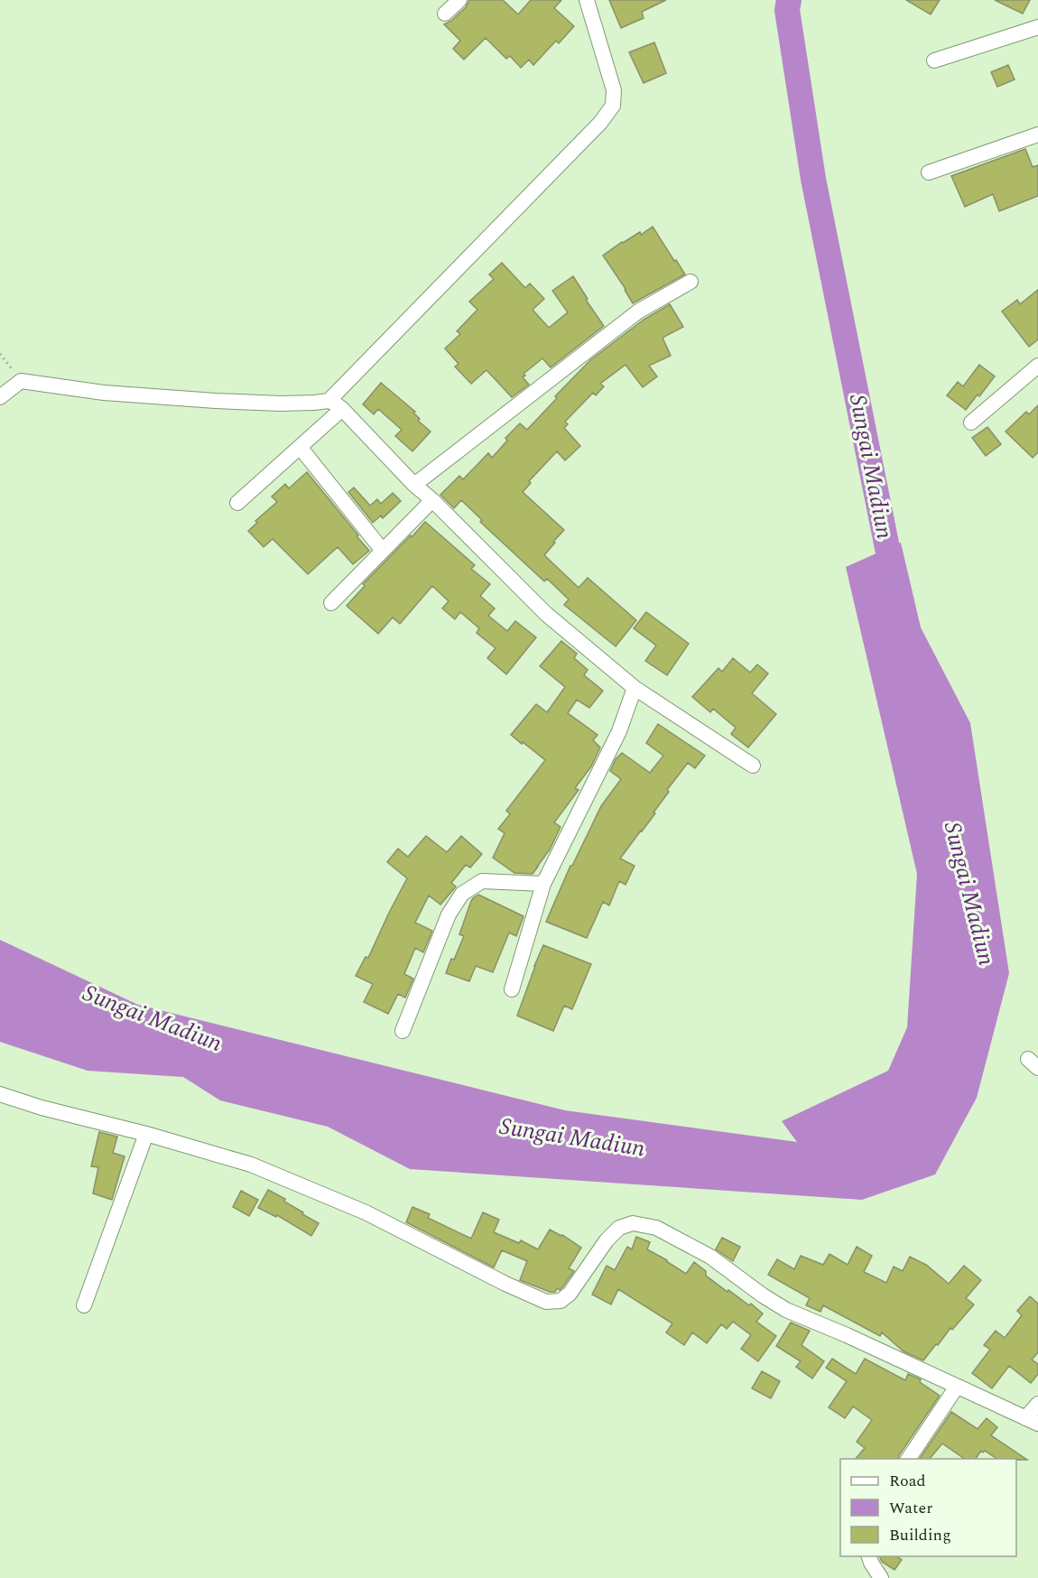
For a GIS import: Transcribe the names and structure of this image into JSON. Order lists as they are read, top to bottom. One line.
{"water":["Sungai Madiun"],"legend":["Road","Water","Building"]}
